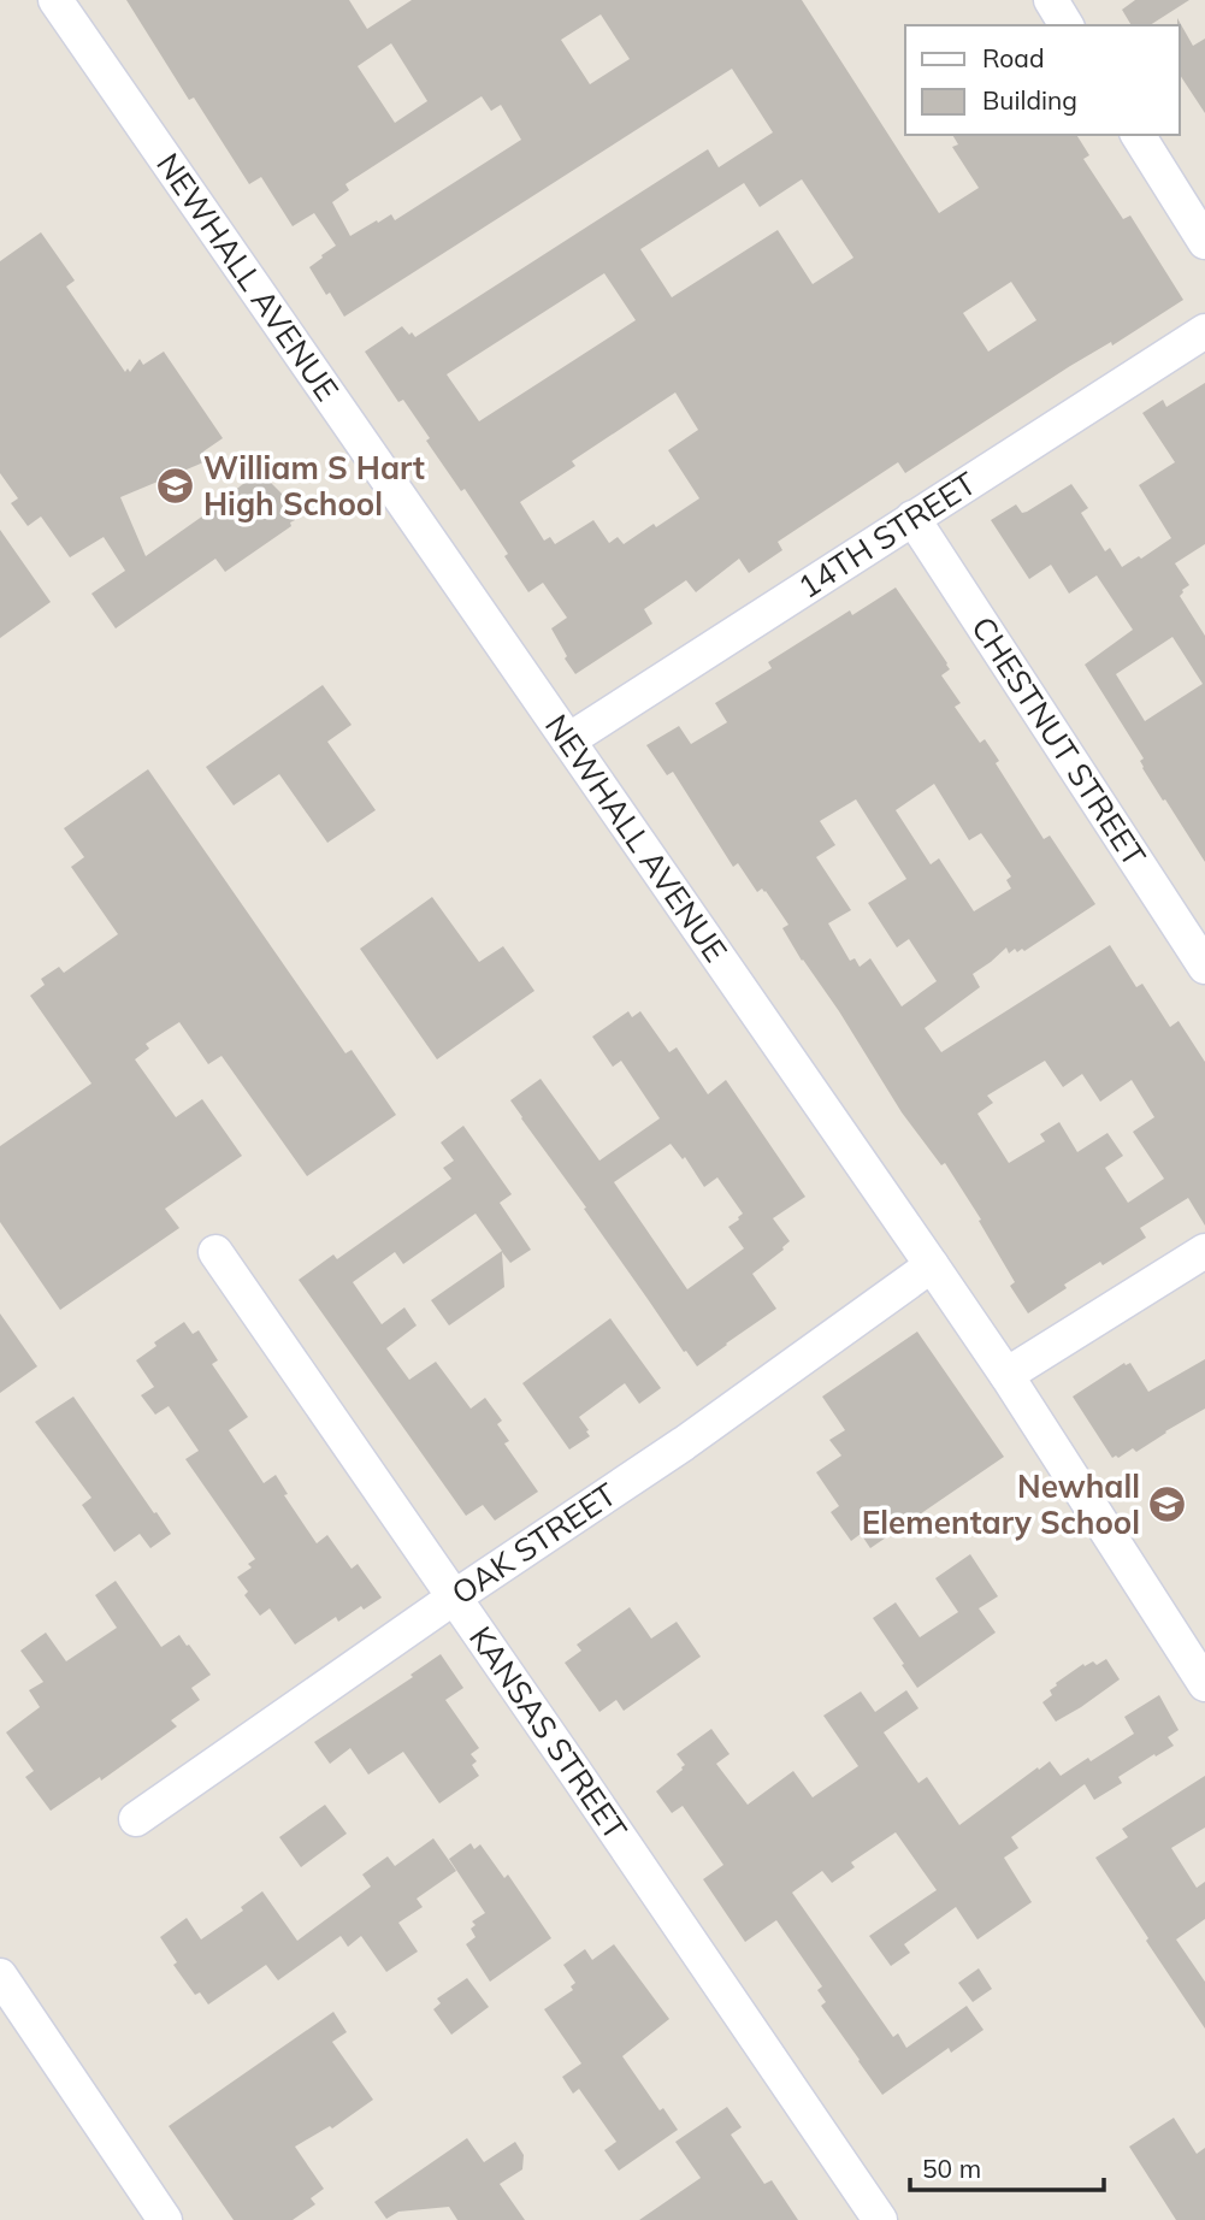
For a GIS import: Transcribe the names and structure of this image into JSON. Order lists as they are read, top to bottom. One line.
{"streets":{"street":["NEWHALL AVENUE","14TH STREET","CHESTNUT STREET","OAK STREET","KANSAS STREET"]},"crossings":[["NEWHALL AVENUE","14TH STREET"],["NEWHALL AVENUE","OAK STREET"],["14TH STREET","CHESTNUT STREET"],["OAK STREET","KANSAS STREET"]],"places":{"school or university":["William S Hart High School","Newhall Elementary School"]},"legend":["Road","Building"],"scale_bar":"50 m"}
